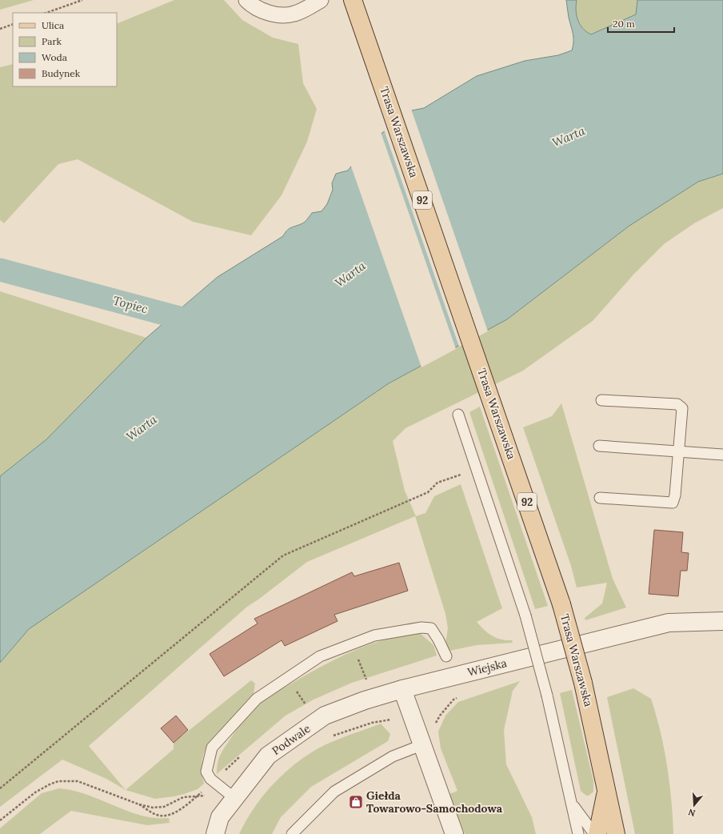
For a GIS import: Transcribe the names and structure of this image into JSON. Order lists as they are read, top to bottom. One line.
{"streets":{"main road":["Trasa Warszawska","92"],"street":["Wiejska","Podwale"]},"crossings":[["Wiejska","Podwale"]],"water":["Warta","Topiec"],"places":{"shop":["Giełda Towarowo-Samochodowa"]},"legend":["Ulica","Park","Woda","Budynek"],"scale_bar":"20 m","north":"bottom"}
